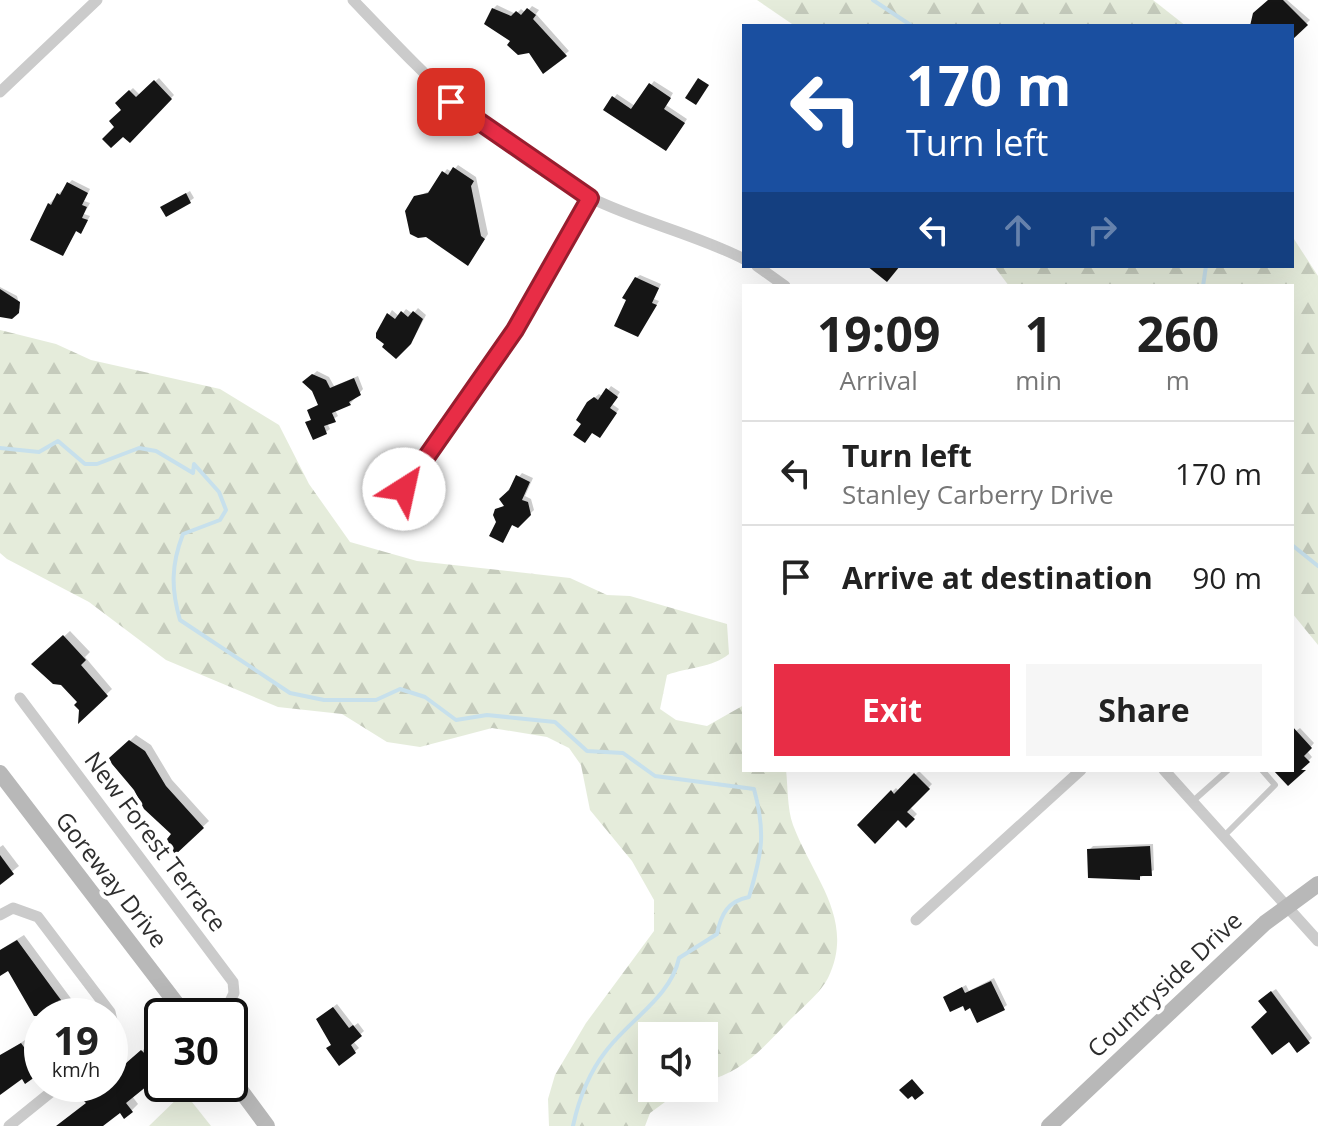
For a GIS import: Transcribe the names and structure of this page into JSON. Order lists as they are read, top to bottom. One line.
{"streets":{"street":["New Forest Terrace","Goreway Drive","Countryside Drive"]},"page":{"turn":["170 m","Turn left"],"eta":["19:09","Arrival","1","min","260","m"],"list":[{"name":"Turn left","note":"Stanley Carberry Drive","value":"170 m"},{"name":"Arrive at destination","value":"90 m"}],"buttons":["Exit","Share"],"speed":"19 km/h","limit":"30"}}
